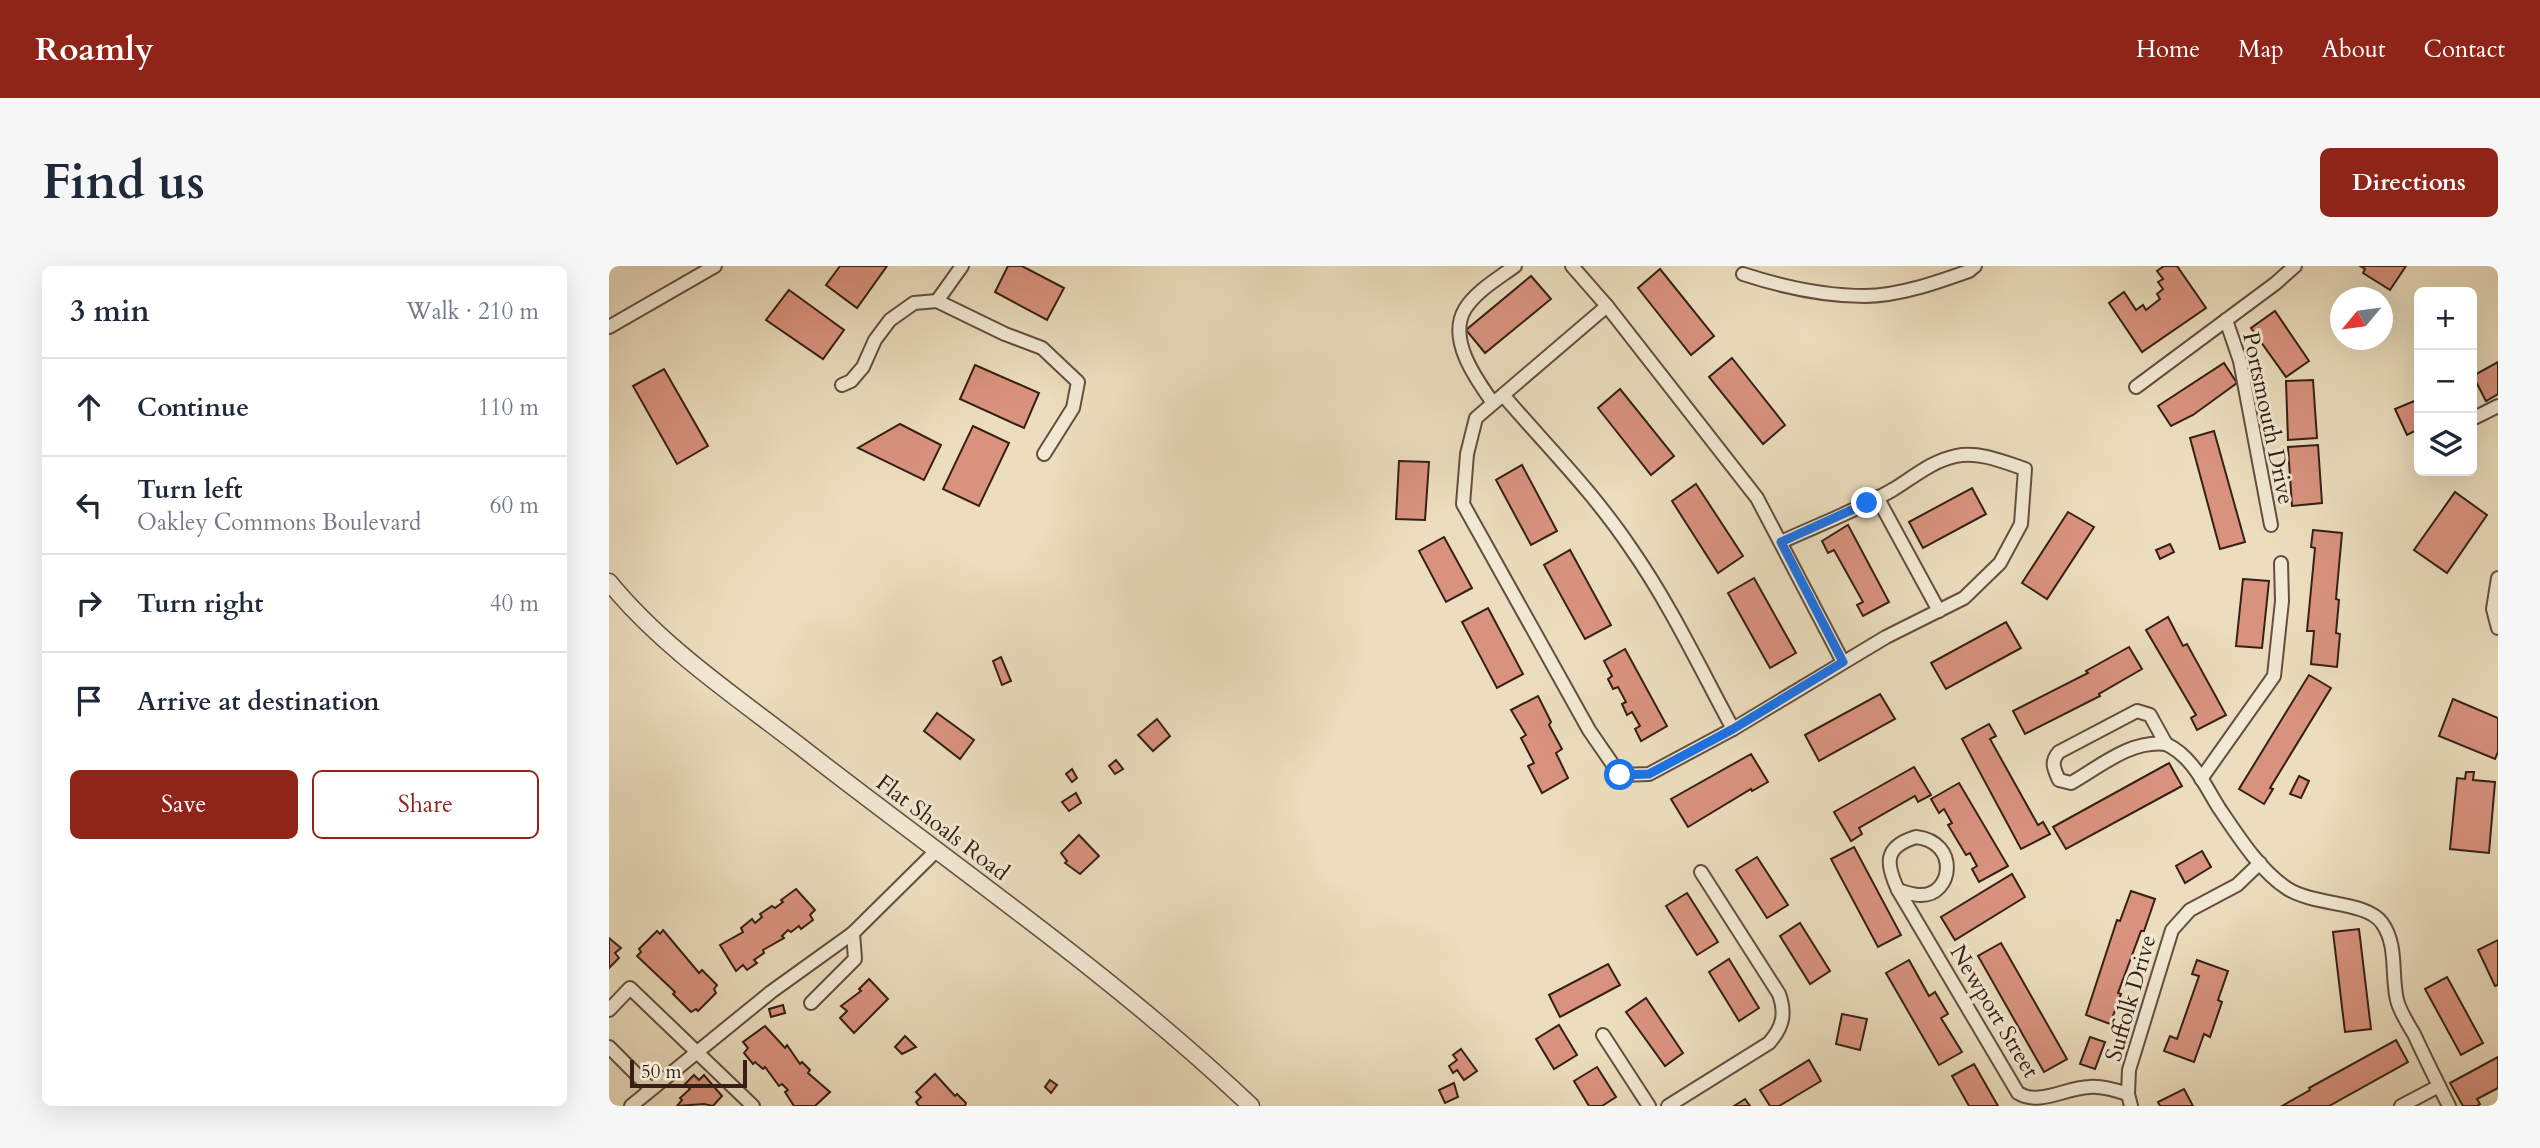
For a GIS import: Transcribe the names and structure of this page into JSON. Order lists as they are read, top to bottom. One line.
{"streets":{"street":["Portsmouth Drive","Flat Shoals Road","Suffolk Drive","Newport Street"]},"crossings":[["Suffolk Drive","Newport Street"]],"scale_bar":"50 m","north":"bottom left","page":{"header":"Roamly","nav":["Home","Map","About","Contact"],"buttons":["Directions",["Save","Share"]],"title":"Find us","heading":["3 min","Walk · 210 m"],"map_buttons":["+","−"],"list":[["Continue","110 m"],["Turn left","Oakley Commons Boulevard","60 m"],["Turn right","40 m"],"Arrive at destination"],"scale":"50 m"}}
